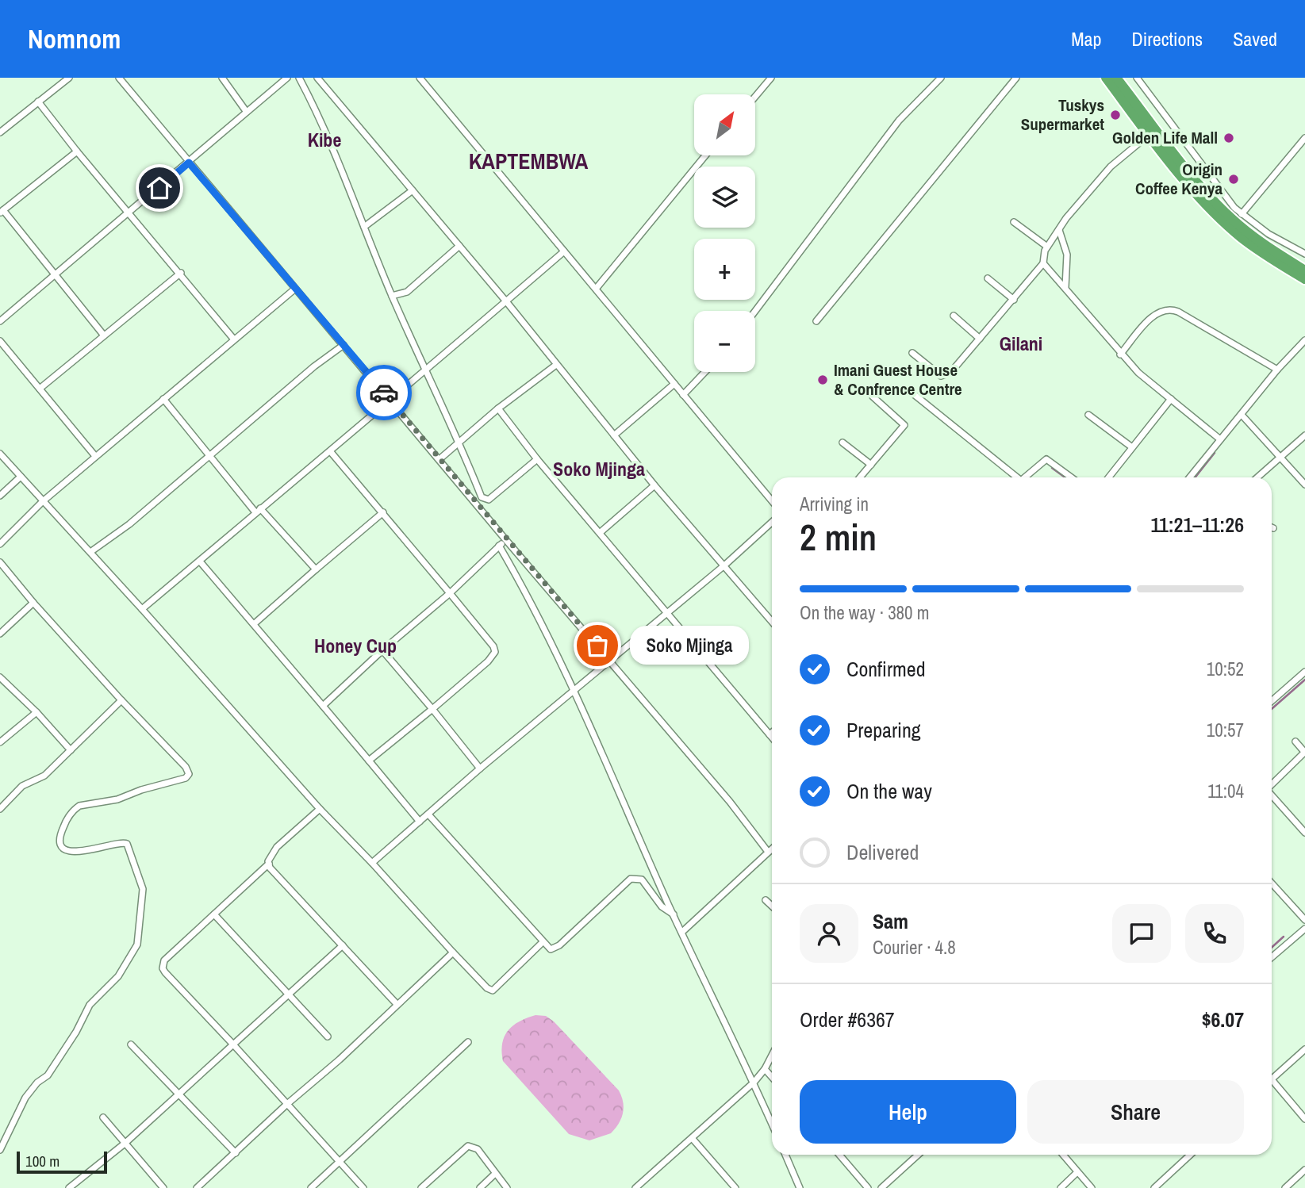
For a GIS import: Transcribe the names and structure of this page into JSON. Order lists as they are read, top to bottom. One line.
{"districts":["Kibe","KAPTEMBWA","Gilani","Soko Mjinga","Honey Cup"],"places":["Tuskys Supermarket","Golden Life Mall","Origin Coffee Kenya","Imani Guest House & Confrence Centre","Soko Mjinga"],"scale_bar":"100 m","north":"top right","page":{"header":"Nomnom","nav":["Map","Directions","Saved"],"map_buttons":["+","−"],"heading":["2 min","Arriving in","11:21–11:26"],"panel":["Sam","Courier · 4.8","Order #6367","$6.07"],"bar":"On the way · 380 m","bubble":"Soko Mjinga","list":[["Confirmed","10:52"],["Preparing","10:57"],["On the way","11:04"],"Delivered"],"buttons":["Help","Share"],"scale":"100 m"}}
